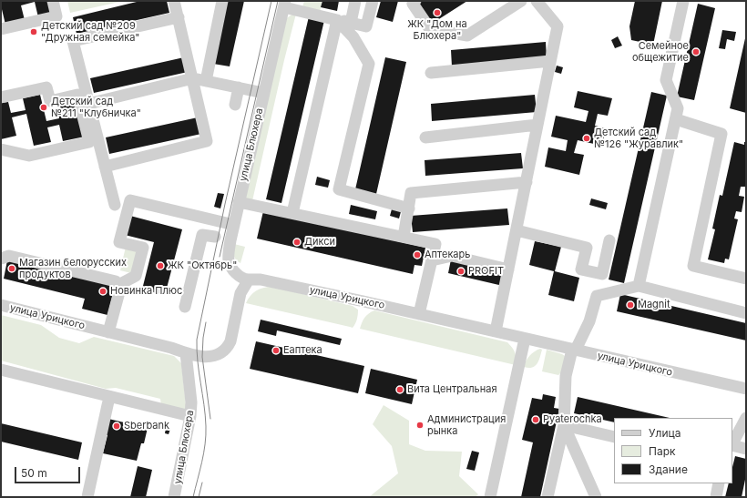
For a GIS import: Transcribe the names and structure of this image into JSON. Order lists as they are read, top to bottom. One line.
{"streets":{"street":["улица Блюхера","улица Урицкого"]},"crossings":[["улица Блюхера","улица Урицкого"]],"places":["ЖК \"Дом на Блюхера\"","Детский сад №209 \"Дружная семейка\"","Семейное общежитие","Детский сад №211 \"Клубничка\"","Детский сад №126 \"Журавлик\"","Дикси","Аптекарь","ЖК \"Октябрь\"","Магазин белорусских продуктов","PROFIT","Новинка Плюс","Magnit","Еаптека","Вита Центральная","Pyaterochka","Администрация рынка","Sberbank"],"legend":["Улица","Парк","Здание"],"scale_bar":"50 m"}
